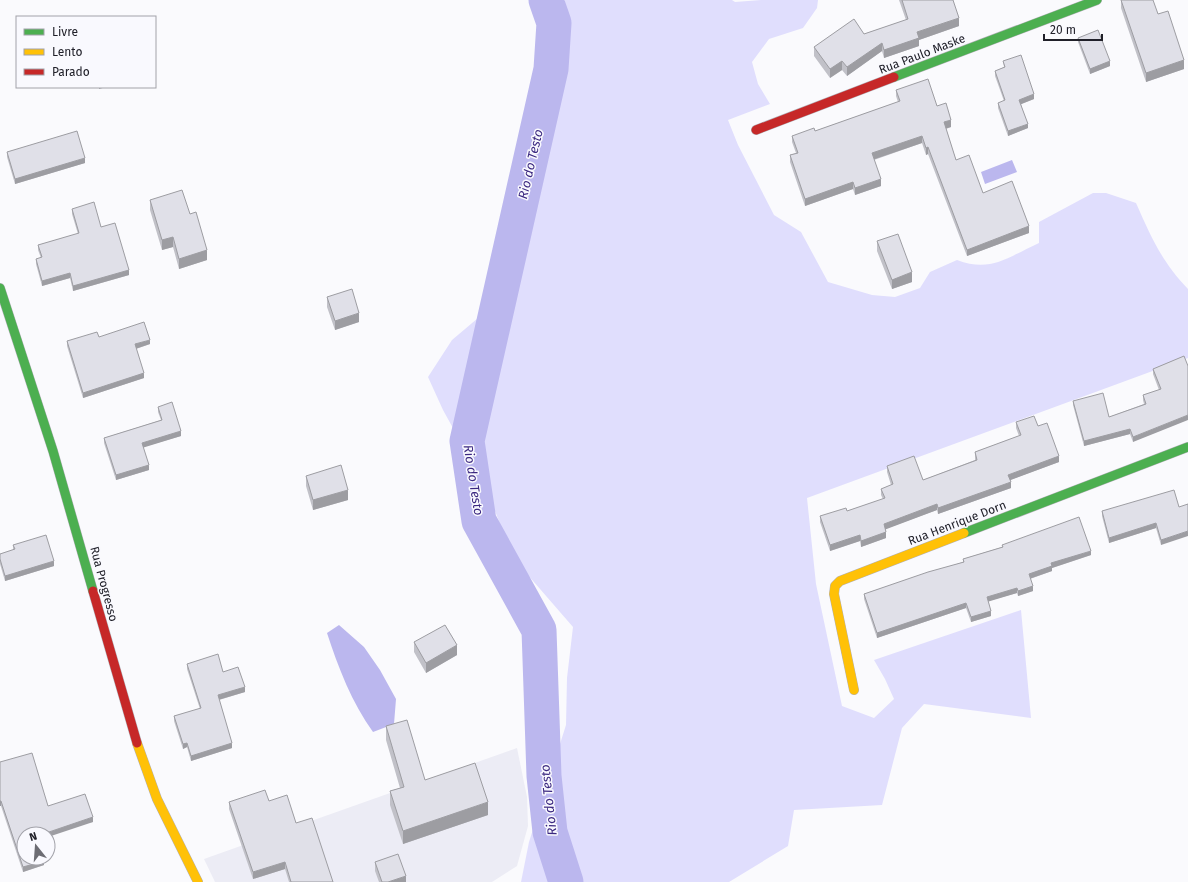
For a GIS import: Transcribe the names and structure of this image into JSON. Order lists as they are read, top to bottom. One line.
{"streets":{"street":["Rua Paulo Maske","Rua Henrique Dorn","Rua Progresso"]},"water":["Rio do Testo"],"legend":["Livre","Lento","Parado"],"scale_bar":"20 m","north":"top"}
